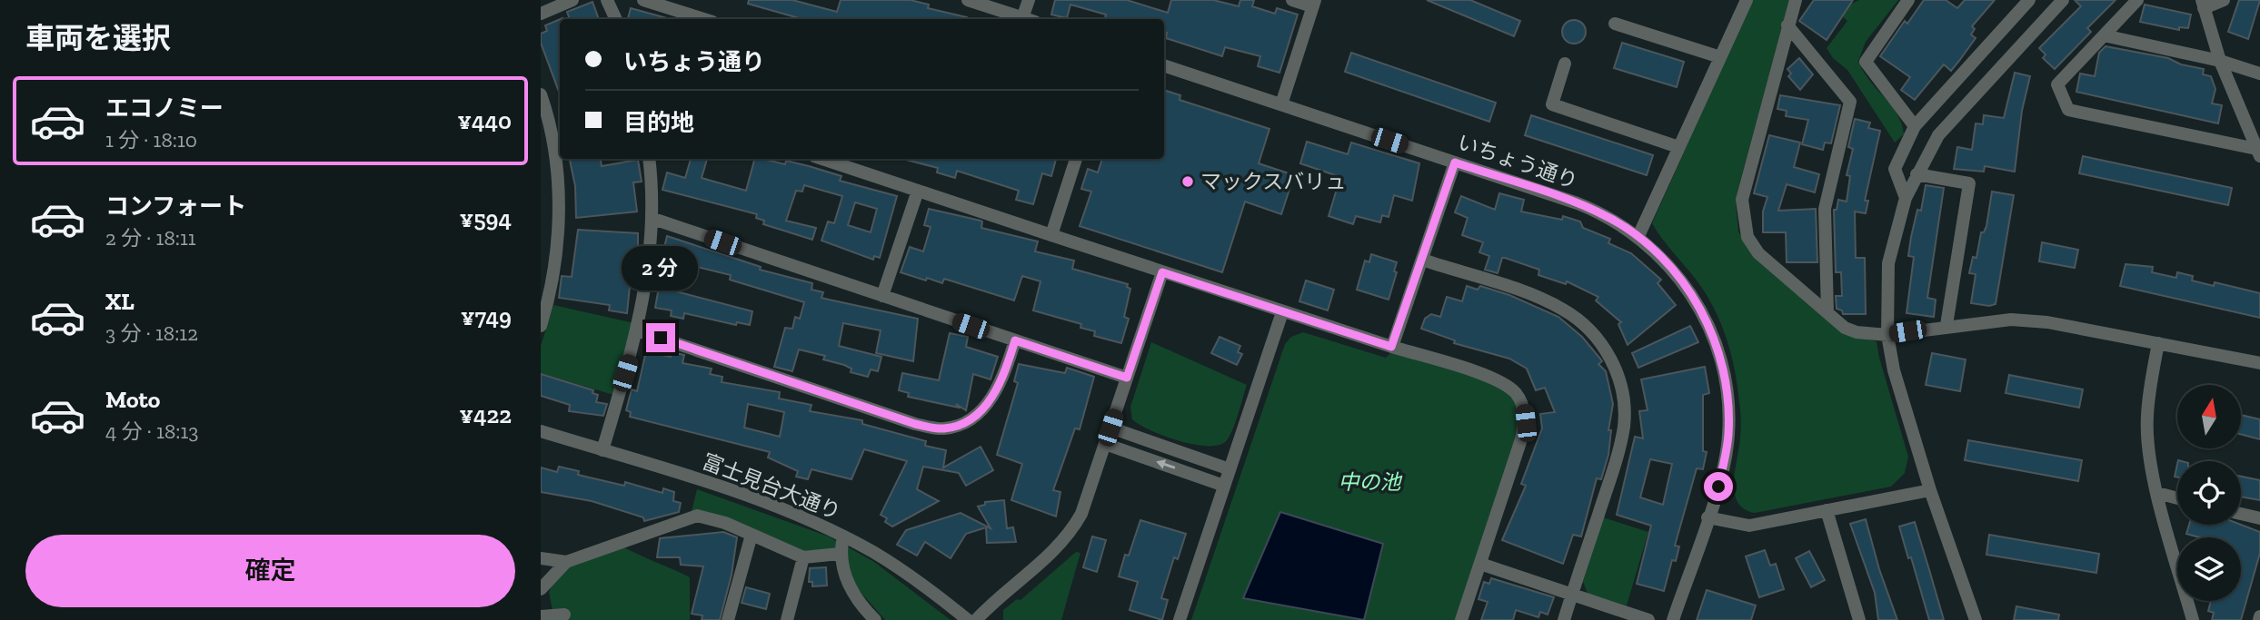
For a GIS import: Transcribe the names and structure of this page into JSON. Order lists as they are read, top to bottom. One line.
{"streets":{"street":["いちょう通り","富士見台大通り"]},"parks":["中の池"],"places":["マックスバリュ"],"north":"top","page":{"heading":"車両を選択","banner":["いちょう通り","目的地"],"list":[{"name":"エコノミー","note":"1 分 · 18:10","value":"¥440"},{"name":"コンフォート","note":"2 分 · 18:11","value":"¥594"},{"name":"XL","note":"3 分 · 18:12","value":"¥749"},{"name":"Moto","note":"4 分 · 18:13","value":"¥422"}],"bubble":"2 分","buttons":"確定"}}
